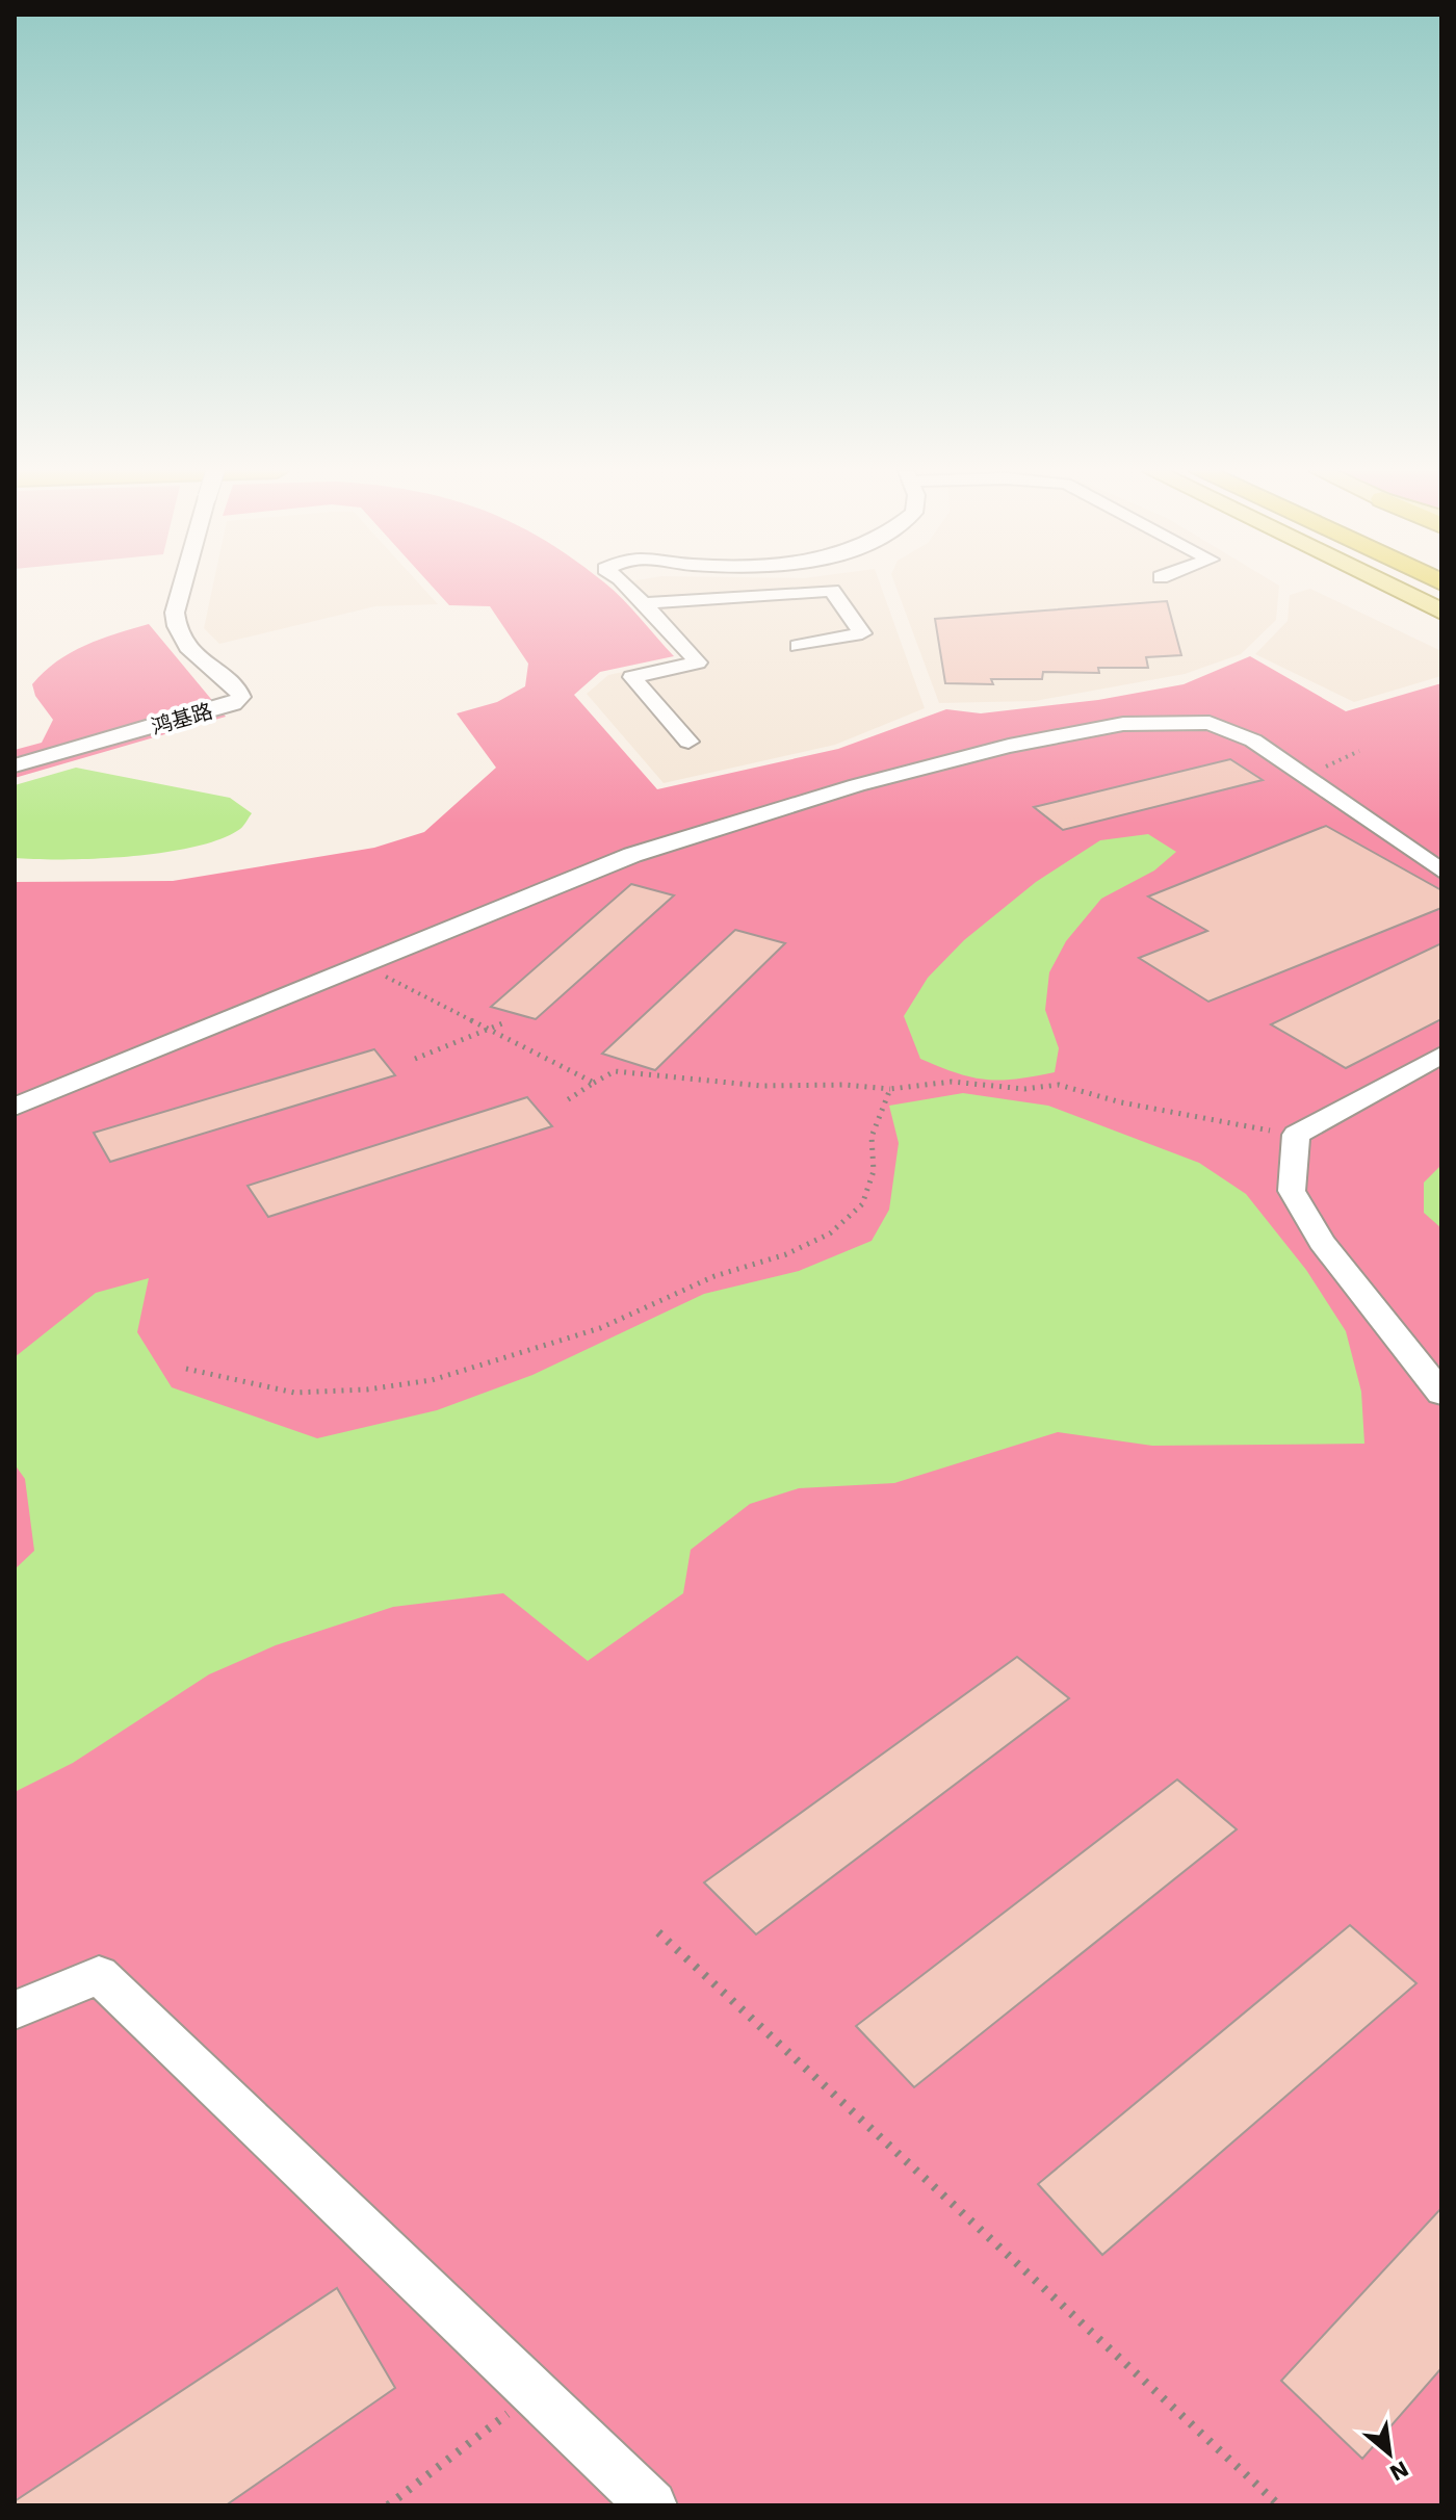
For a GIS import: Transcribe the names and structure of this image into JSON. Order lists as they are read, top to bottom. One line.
{"streets":{"street":["鸿基路"]},"north":"bottom right"}
